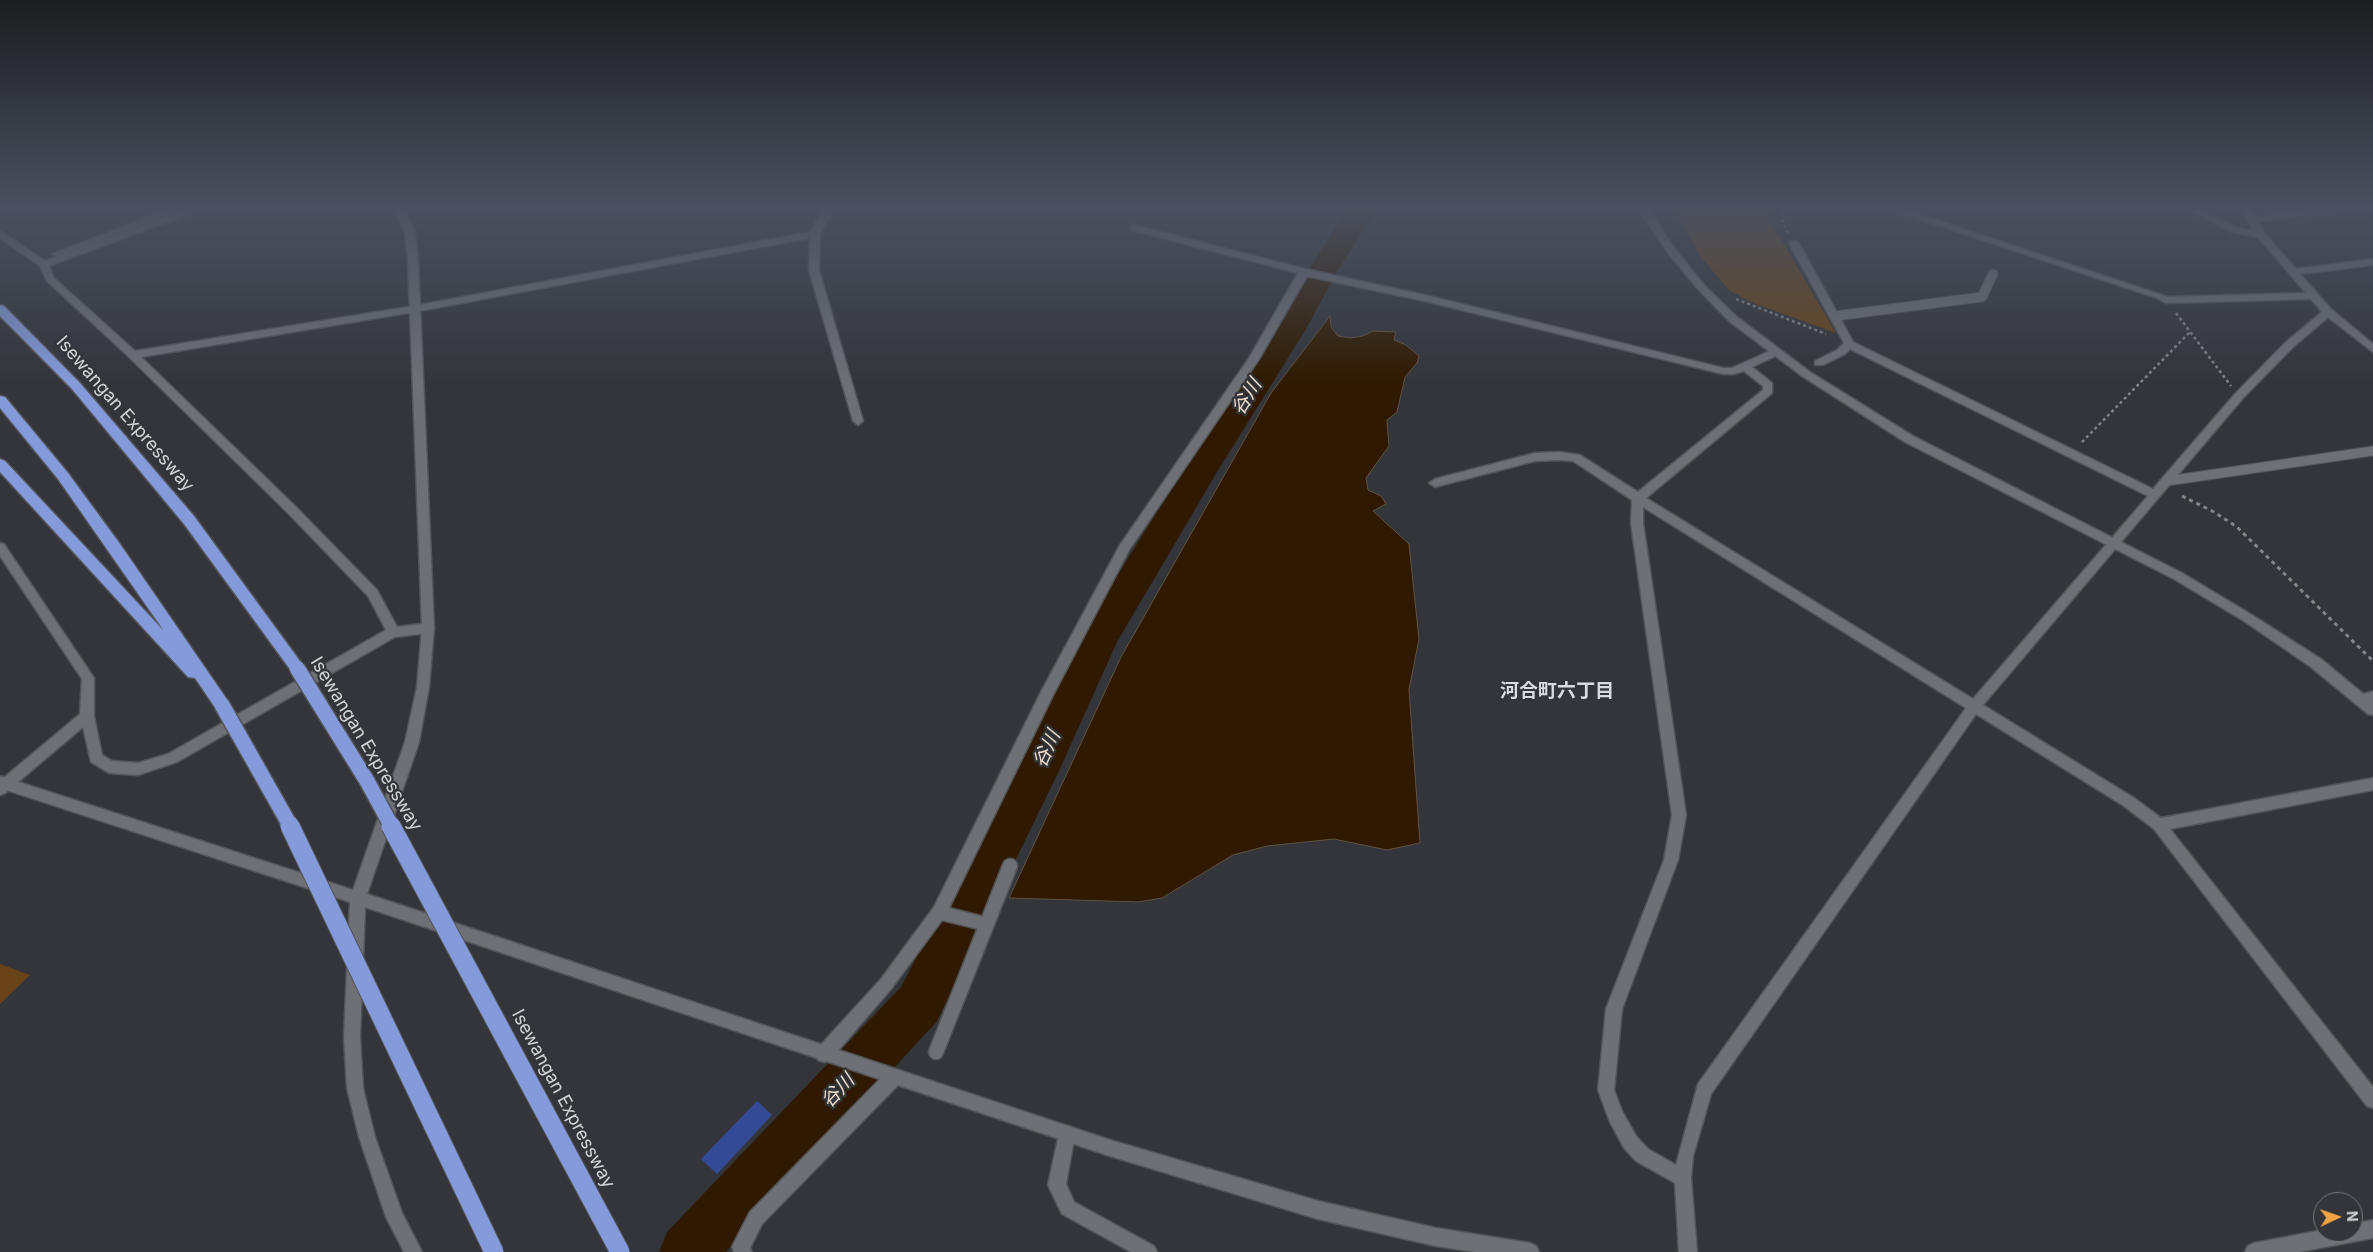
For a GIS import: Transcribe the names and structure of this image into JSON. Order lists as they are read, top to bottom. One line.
{"streets":{"highway":["Isewangan Expressway"]},"districts":["河合町六丁目"],"water":["谷川"],"north":"right"}
